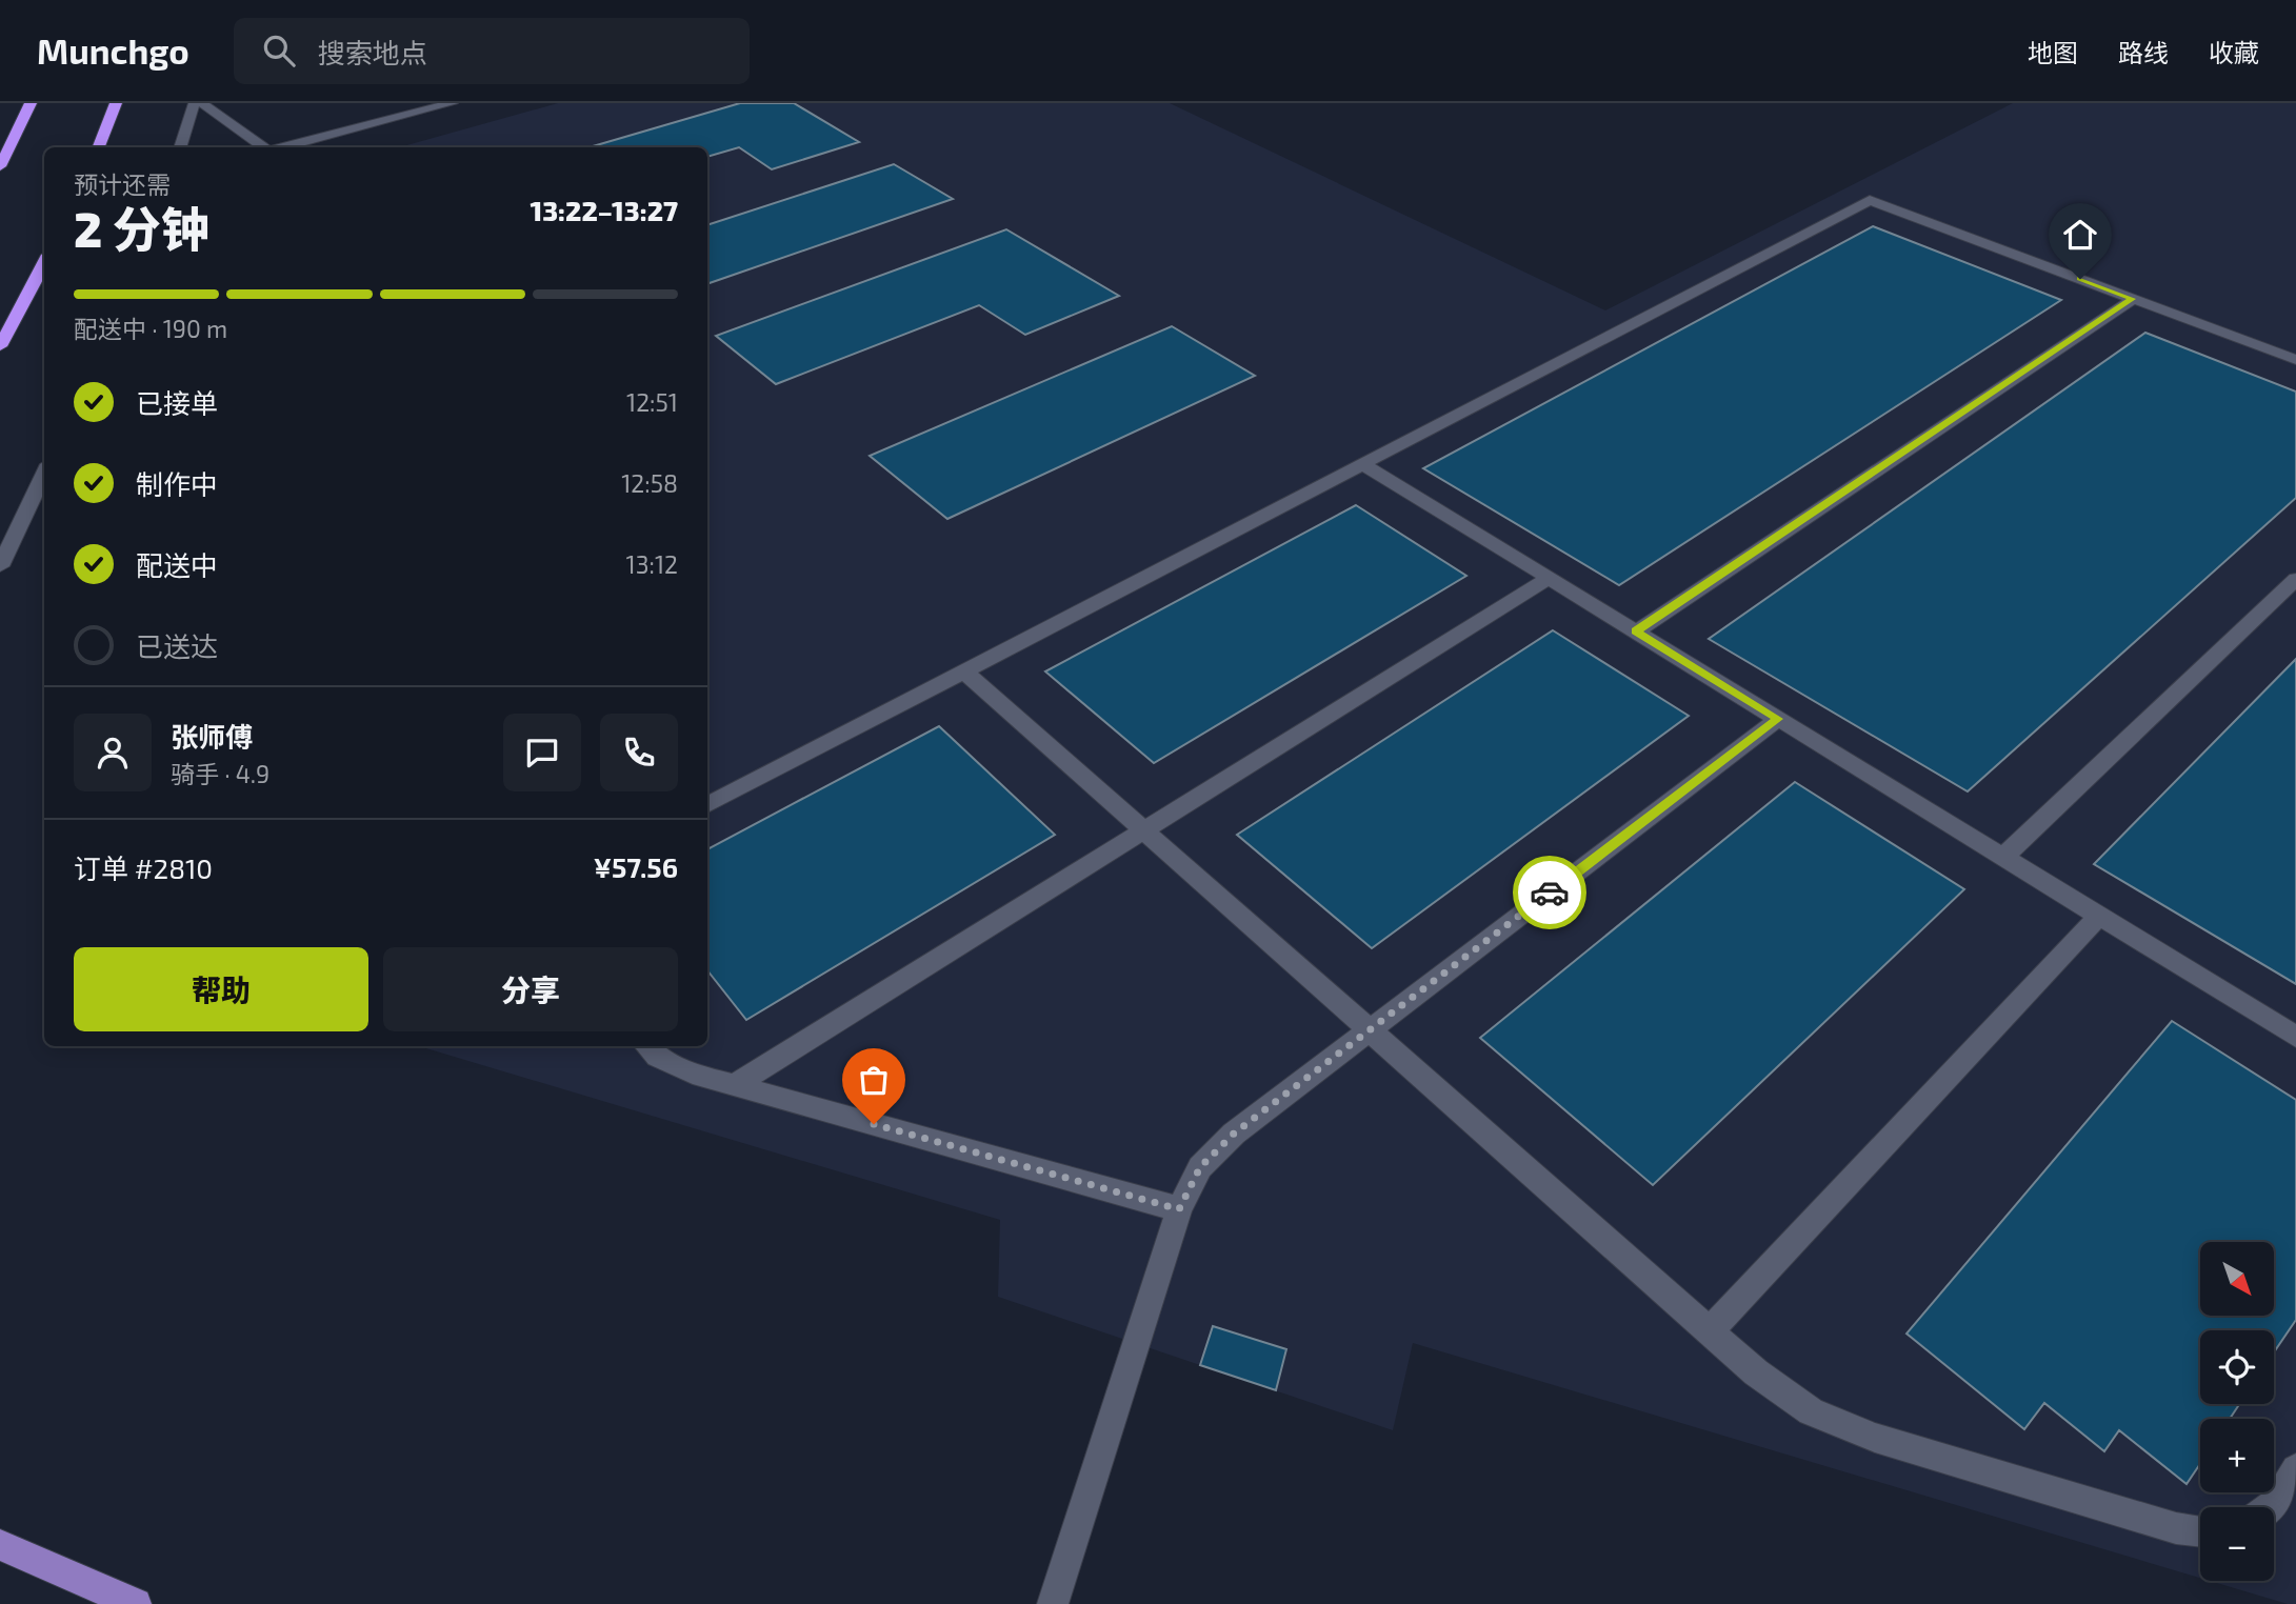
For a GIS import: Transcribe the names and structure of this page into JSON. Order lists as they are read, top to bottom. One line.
{"north":"bottom right","page":{"header":"Munchgo","search":"搜索地点","nav":["地图","路线","收藏"],"heading":["2 分钟","预计还需","13:22–13:27"],"panel":["张师傅","骑手 · 4.9","订单 #2810","¥57.56"],"bar":"配送中 · 190 m","list":[["已接单","12:51"],["制作中","12:58"],["配送中","13:12"],"已送达"],"buttons":["帮助","分享"],"map_buttons":["+","−"]}}
